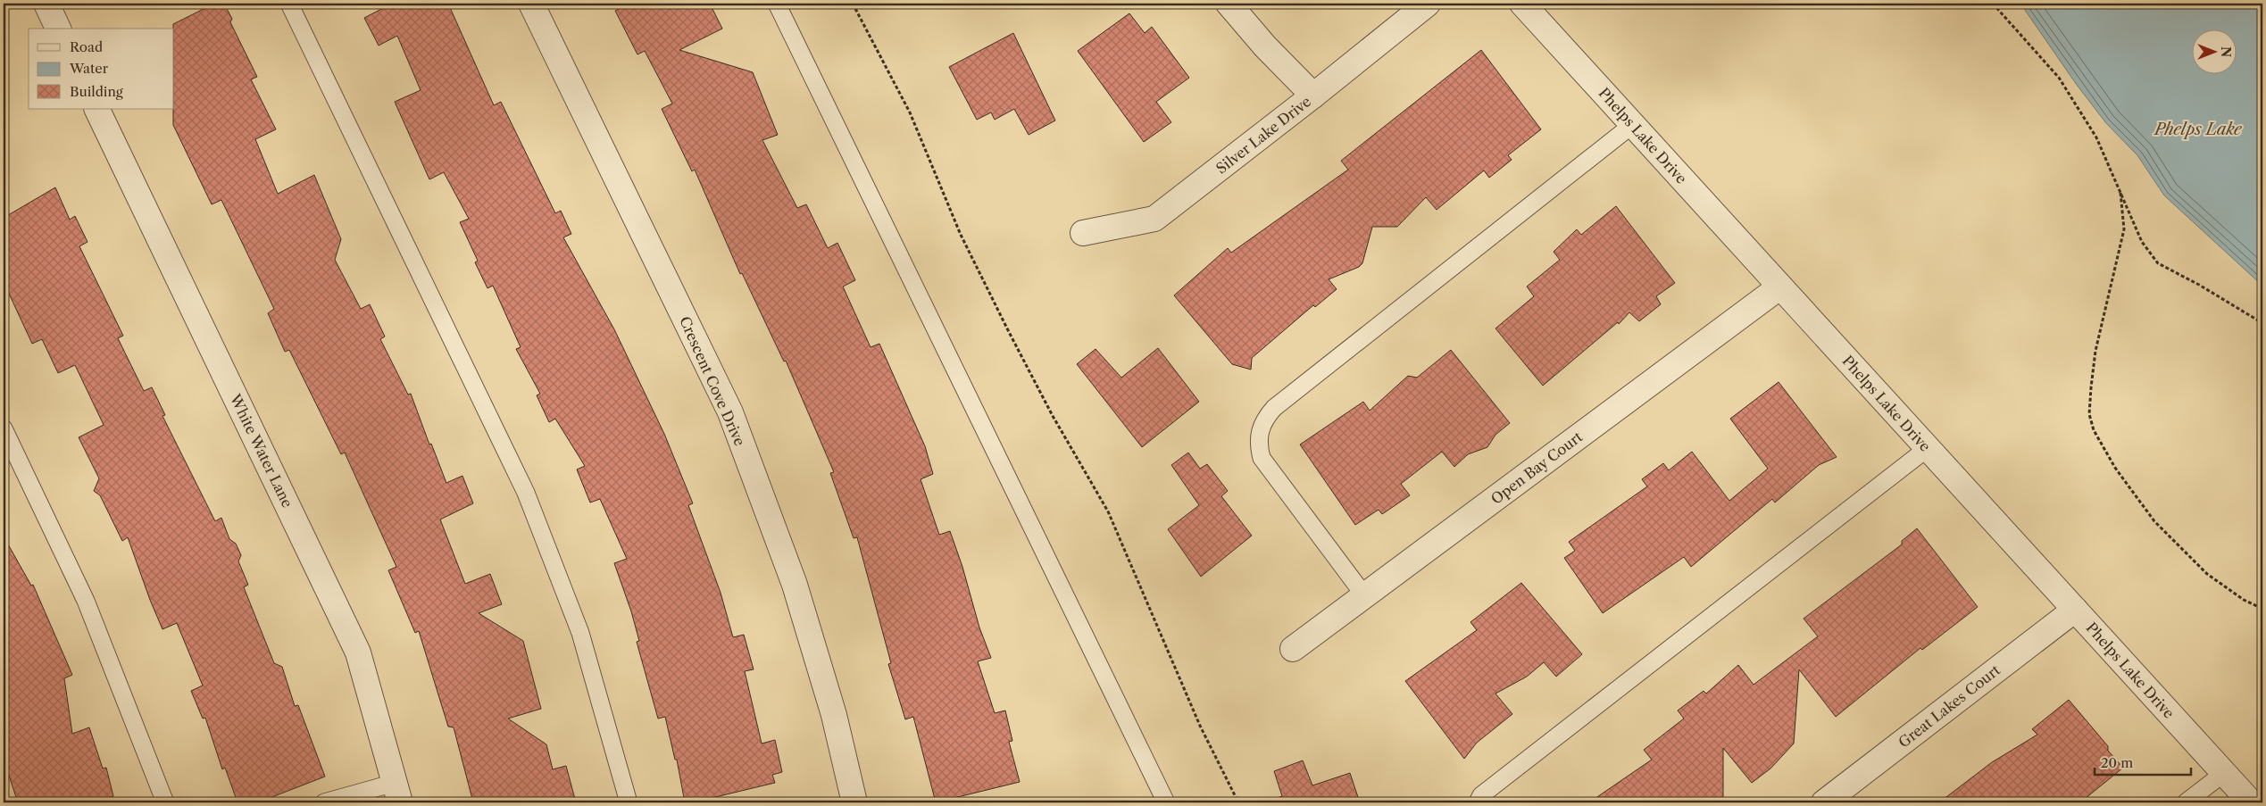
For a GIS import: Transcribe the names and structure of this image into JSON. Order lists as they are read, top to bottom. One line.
{"streets":{"street":["Silver Lake Drive","Phelps Lake Drive","Crescent Cove Drive","White Water Lane","Open Bay Court","Great Lakes Court"]},"crossings":[["Phelps Lake Drive","Open Bay Court"],["Phelps Lake Drive","Great Lakes Court"]],"water":["Phelps Lake"],"legend":["Road","Water","Building"],"scale_bar":"20 m","north":"right"}
